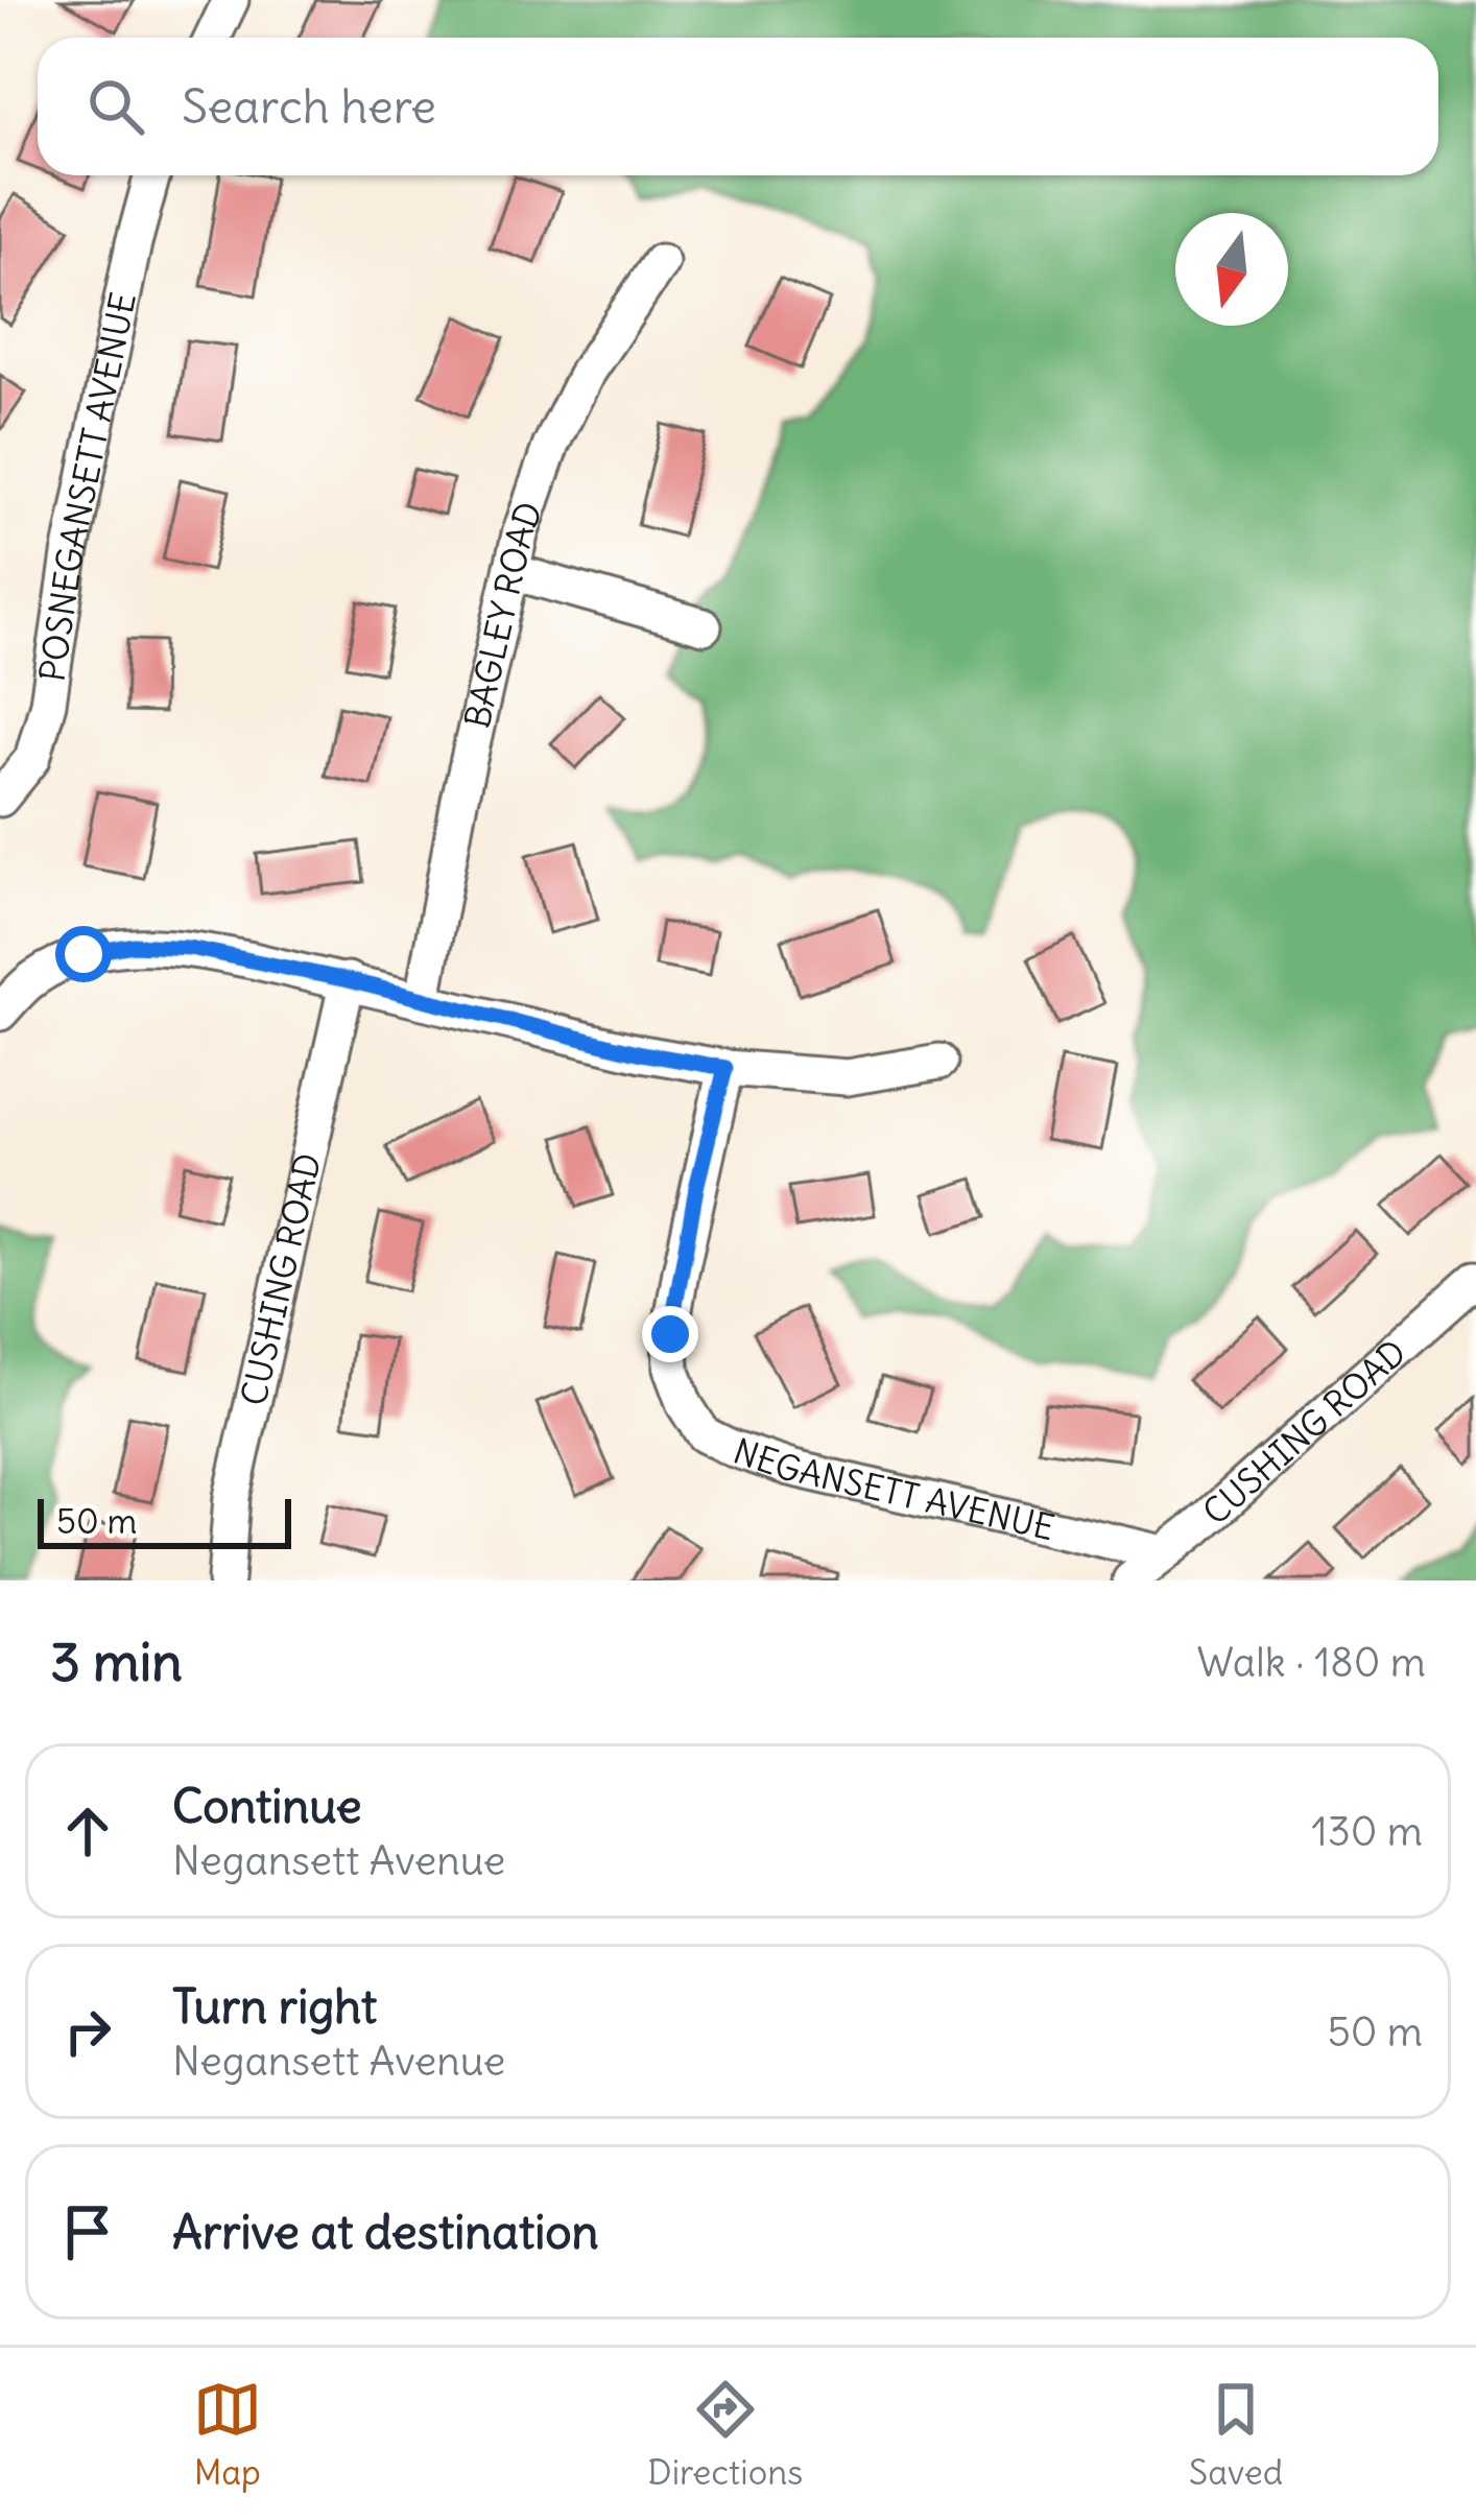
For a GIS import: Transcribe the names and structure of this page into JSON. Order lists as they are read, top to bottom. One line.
{"streets":{"street":["POSNEGANSETT AVENUE","BAGLEY ROAD","CUSHING ROAD","NEGANSETT AVENUE"]},"crossings":[["CUSHING ROAD","NEGANSETT AVENUE"]],"scale_bar":"50 m","north":"bottom","page":{"search":"Search here","scale":"50 m","heading":["3 min","Walk · 180 m"],"list":[["Continue","Negansett Avenue","130 m"],["Turn right","Negansett Avenue","50 m"],"Arrive at destination"],"nav":["Map","Directions","Saved"]}}
